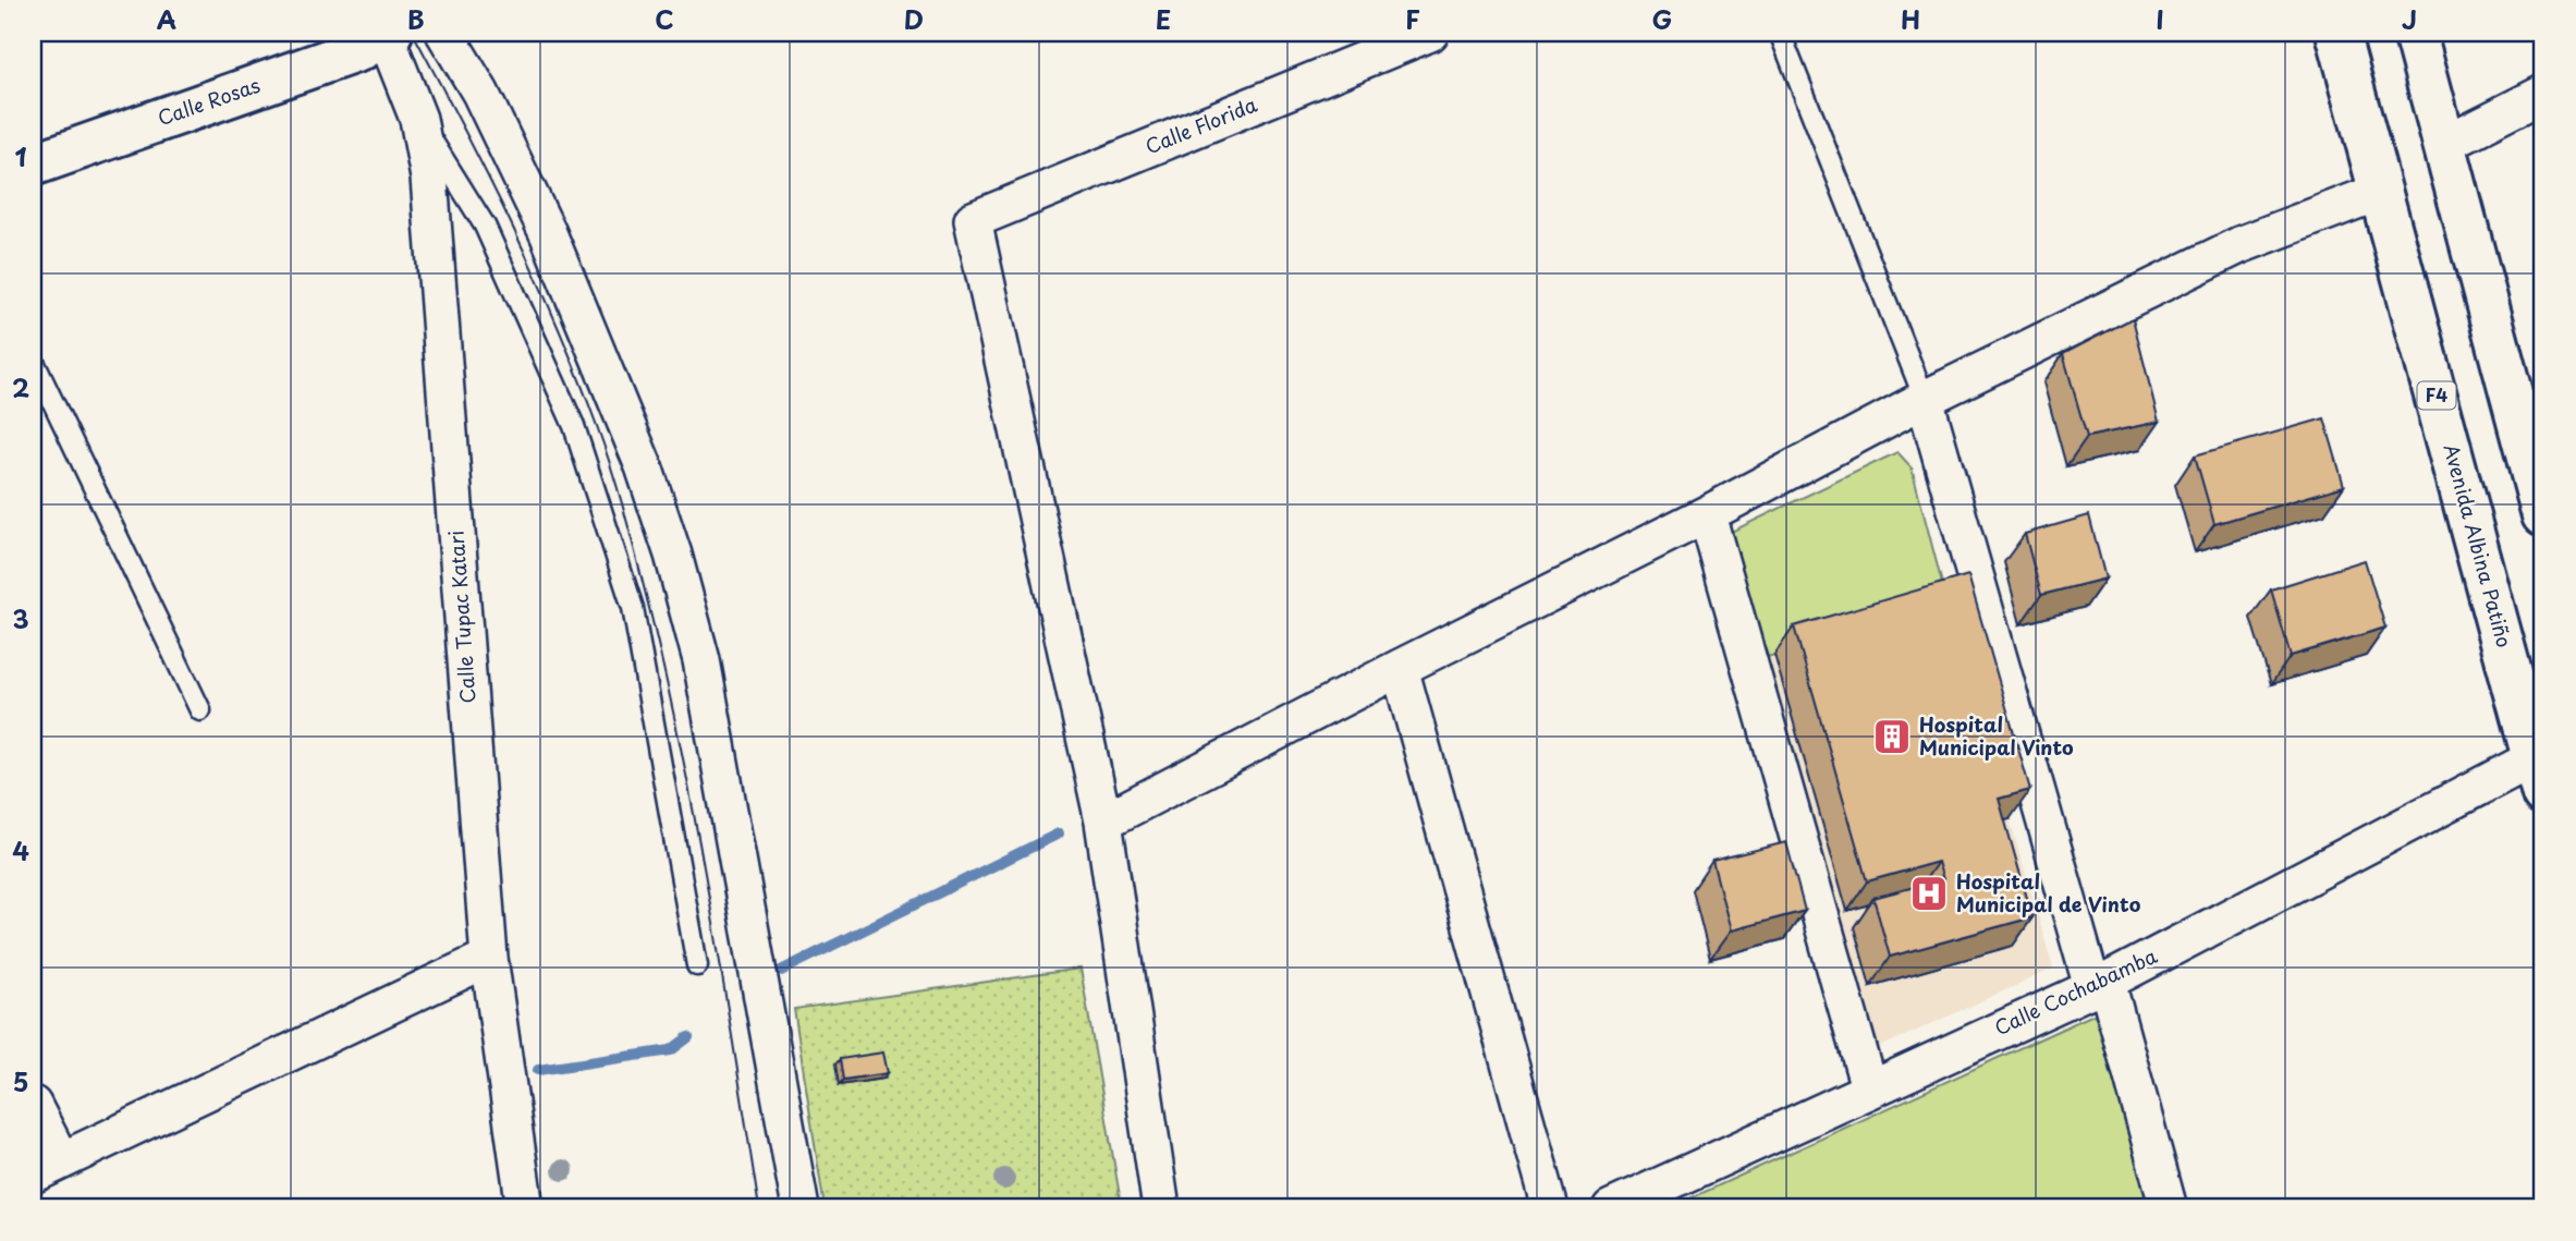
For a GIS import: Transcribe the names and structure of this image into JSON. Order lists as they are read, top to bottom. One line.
{"streets":{"main road":["Calle Rosas","F4","Avenida Albina Patiño"],"street":["Calle Florida","Calle Tupac Katari","Calle Cochabamba"]},"crossings":[["Calle Rosas","Calle Tupac Katari"],["Avenida Albina Patiño","Calle Cochabamba"]],"places":{"building":["Hospital Municipal Vinto"],"hospital":["Hospital Municipal de Vinto"]},"grid":{"columns":["A","B","C","D","E","F","G","H","I","J"],"rows":["1","2","3","4","5"]}}
